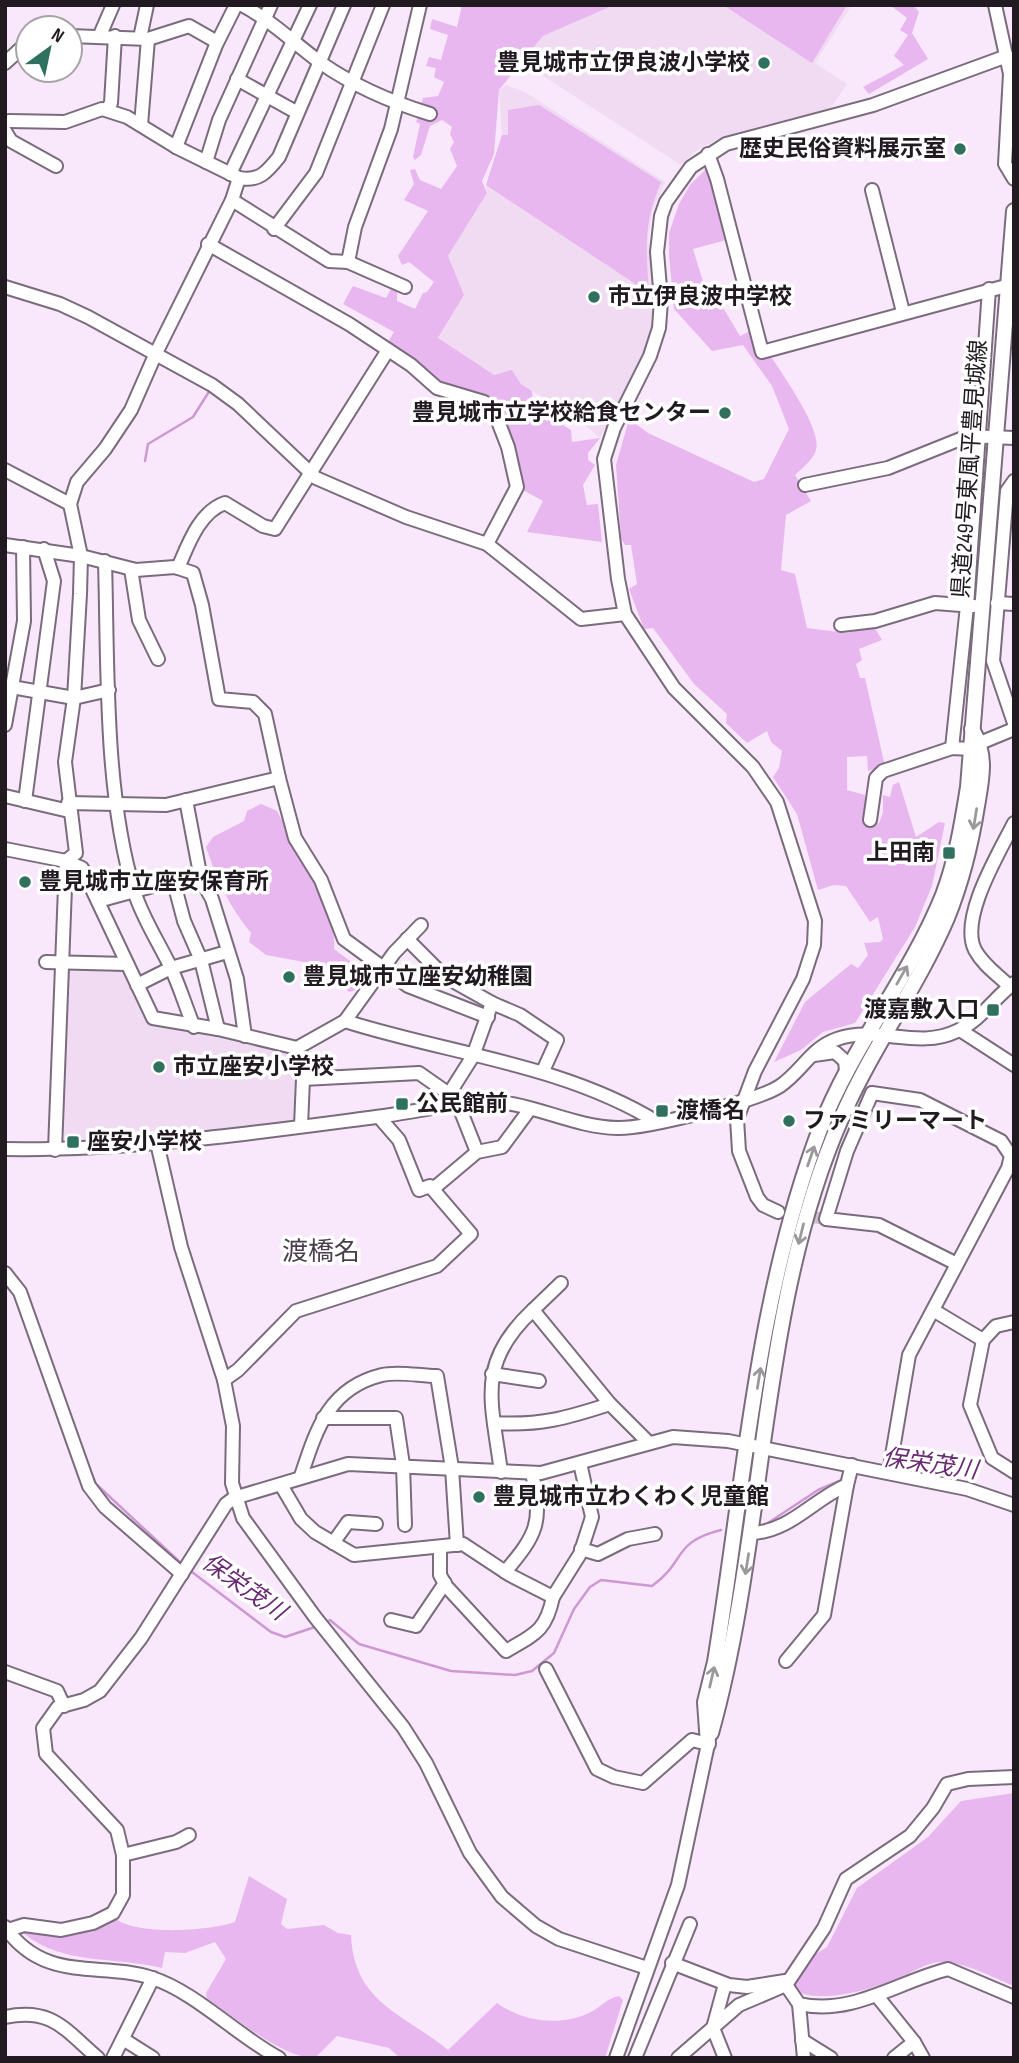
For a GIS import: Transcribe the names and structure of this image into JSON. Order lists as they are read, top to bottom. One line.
{"streets":{"main road":["県道249号東風平豊見城線"]},"districts":["渡橋名"],"water":["保栄茂川"],"places":{"other":["豊見城市立伊良波小学校","歴史民俗資料展示室","市立伊良波中学校","豊見城市立学校給食センター","豊見城市立座安保育所","豊見城市立座安幼稚園","市立座安小学校","ファミリーマート","豊見城市立わくわく児童館"],"transit":["上田南","渡嘉敷入口","公民館前","渡橋名","座安小学校"]},"north":"top right"}
